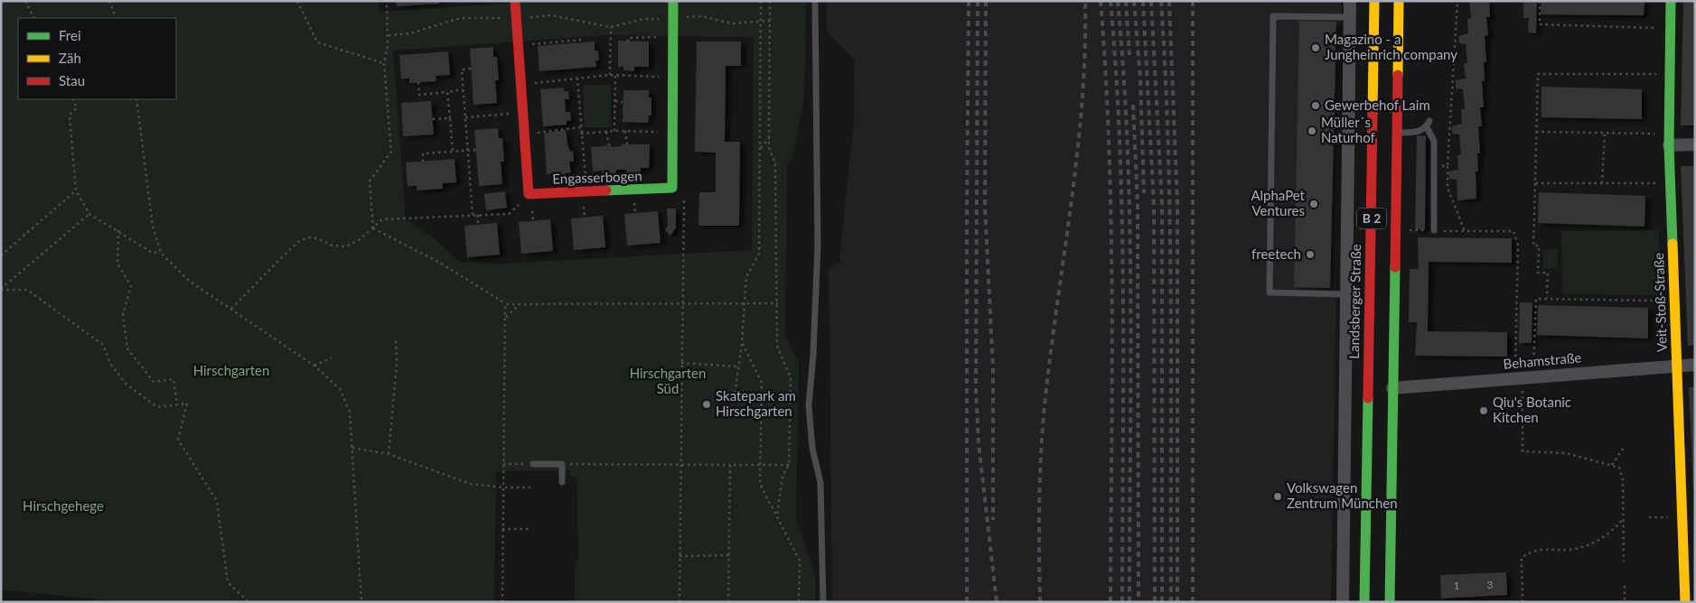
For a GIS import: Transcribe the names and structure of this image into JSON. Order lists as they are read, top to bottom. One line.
{"streets":{"street":["Engasserbogen","B 2","Landsberger Straße","Veit-Stoß-Straße","Behamstraße"]},"crossings":[["Veit-Stoß-Straße","Behamstraße"]],"parks":["Hirschgarten","Hirschgarten Süd","Hirschgehege"],"places":["Magazino - a Jungheinrich company","Gewerbehof Laim","Müller´s Naturhof","AlphaPet Ventures","freetech","Skatepark am Hirschgarten","Qiu's Botanic Kitchen","Volkswagen Zentrum München"],"house_numbers":["3","1"],"legend":["Frei","Zäh","Stau"]}
